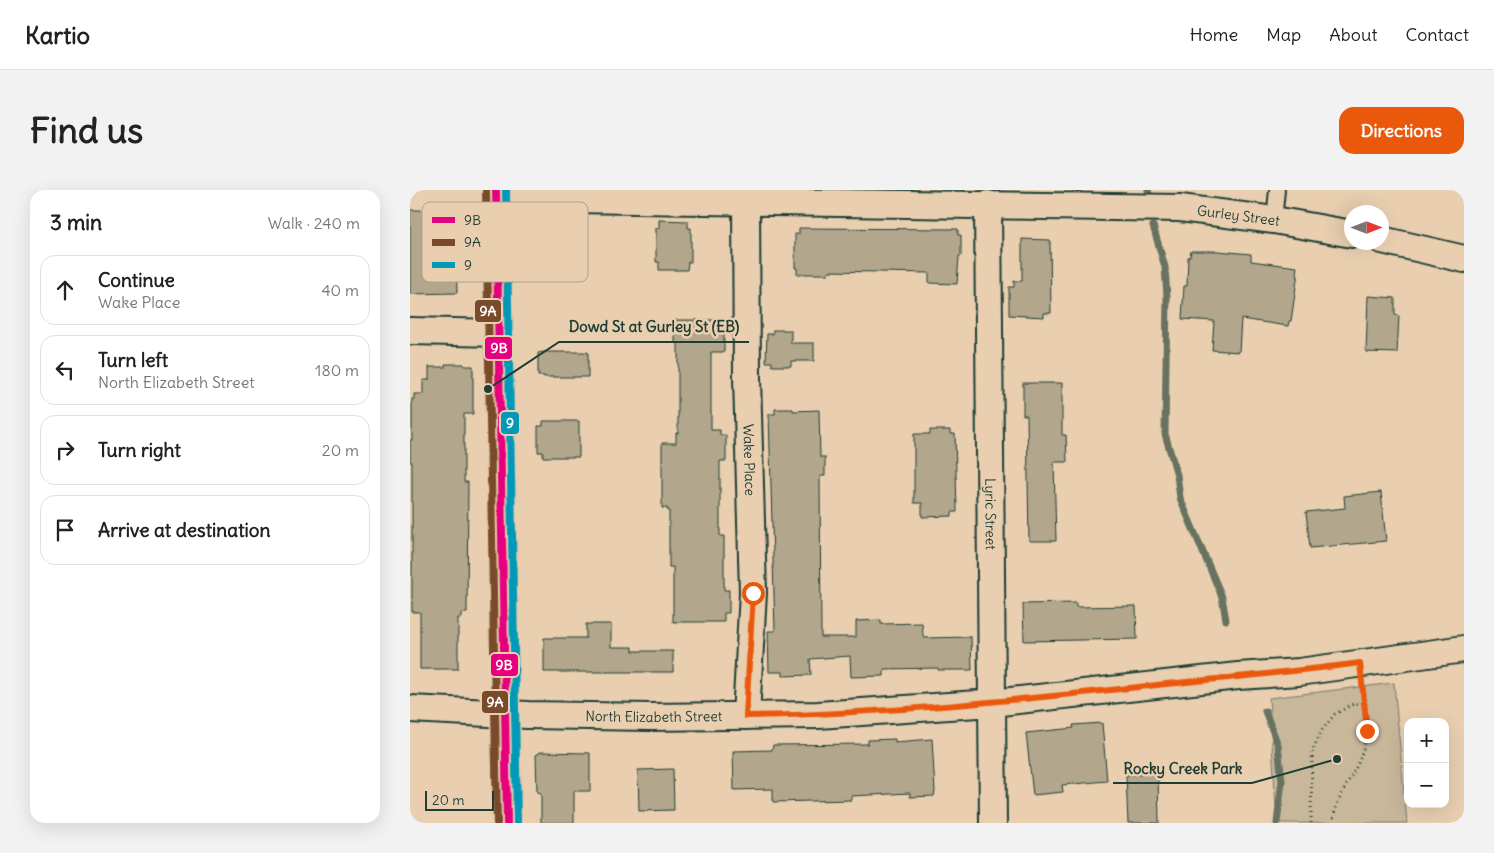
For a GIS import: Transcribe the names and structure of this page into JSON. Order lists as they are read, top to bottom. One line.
{"streets":{"street":["Gurley Street","Wake Place","Lyric Street","North Elizabeth Street"]},"crossings":[["Gurley Street","Wake Place"],["Gurley Street","Lyric Street"],["Wake Place","North Elizabeth Street"],["Lyric Street","North Elizabeth Street"]],"places":["Dowd St at Gurley St (EB)","Rocky Creek Park"],"lines":["transit line 9B","transit line 9A","transit line 9"],"legend":["9B","9A","9"],"scale_bar":"20 m","north":"right","page":{"header":"Kartio","nav":["Home","Map","About","Contact"],"buttons":"Directions","title":"Find us","heading":["3 min","Walk · 240 m"],"list":[["Continue","Wake Place","40 m"],["Turn left","North Elizabeth Street","180 m"],["Turn right","20 m"],"Arrive at destination"],"map_buttons":["+","−"],"scale":"20 m"}}
